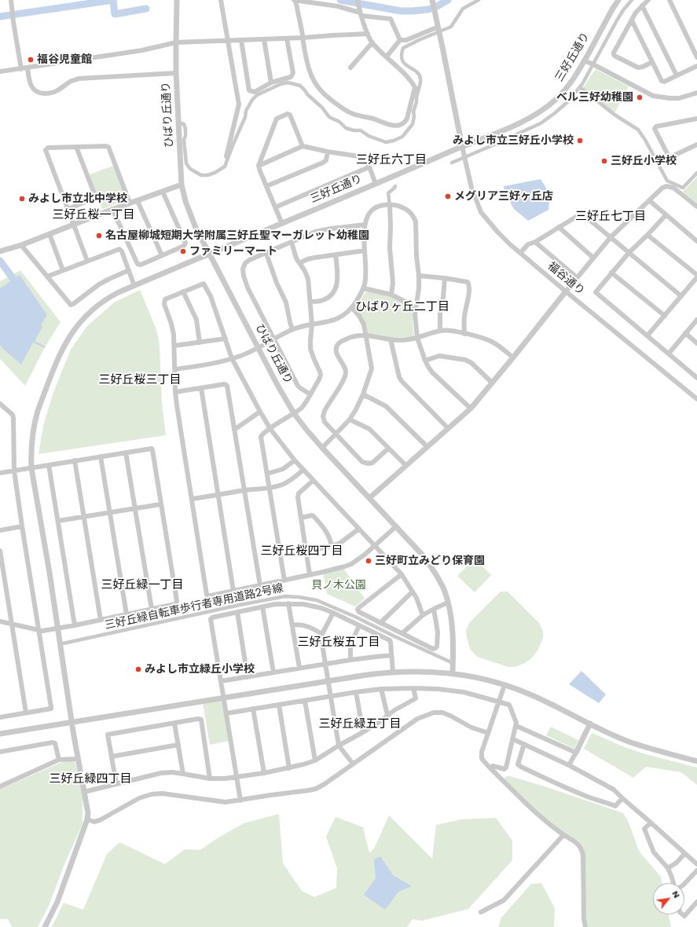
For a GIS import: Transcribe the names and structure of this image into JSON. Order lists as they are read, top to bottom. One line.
{"streets":{"street":["三好丘通り","ひばり丘通り","福谷通り","三好丘緑自転車歩行者専用道路2号線"]},"crossings":[["三好丘通り","ひばり丘通り"],["三好丘通り","福谷通り"],["三好丘通り","三好丘緑自転車歩行者専用道路2号線"]],"districts":["三好丘六丁目","三好丘桜一丁目","三好丘七丁目","ひばりヶ丘二丁目","三好丘桜三丁目","三好丘桜四丁目","三好丘緑一丁目","三好丘桜五丁目","三好丘緑五丁目","三好丘緑四丁目"],"parks":["貝ノ木公園"],"places":["福谷児童館","ベル三好幼稚園","みよし市立三好丘小学校","三好丘小学校","メグリア三好ヶ丘店","みよし市立北中学校","名古屋柳城短期大学附属三好丘聖マーガレット幼稚園","ファミリーマート","三好町立みどり保育園","みよし市立緑丘小学校"],"north":"top right"}
